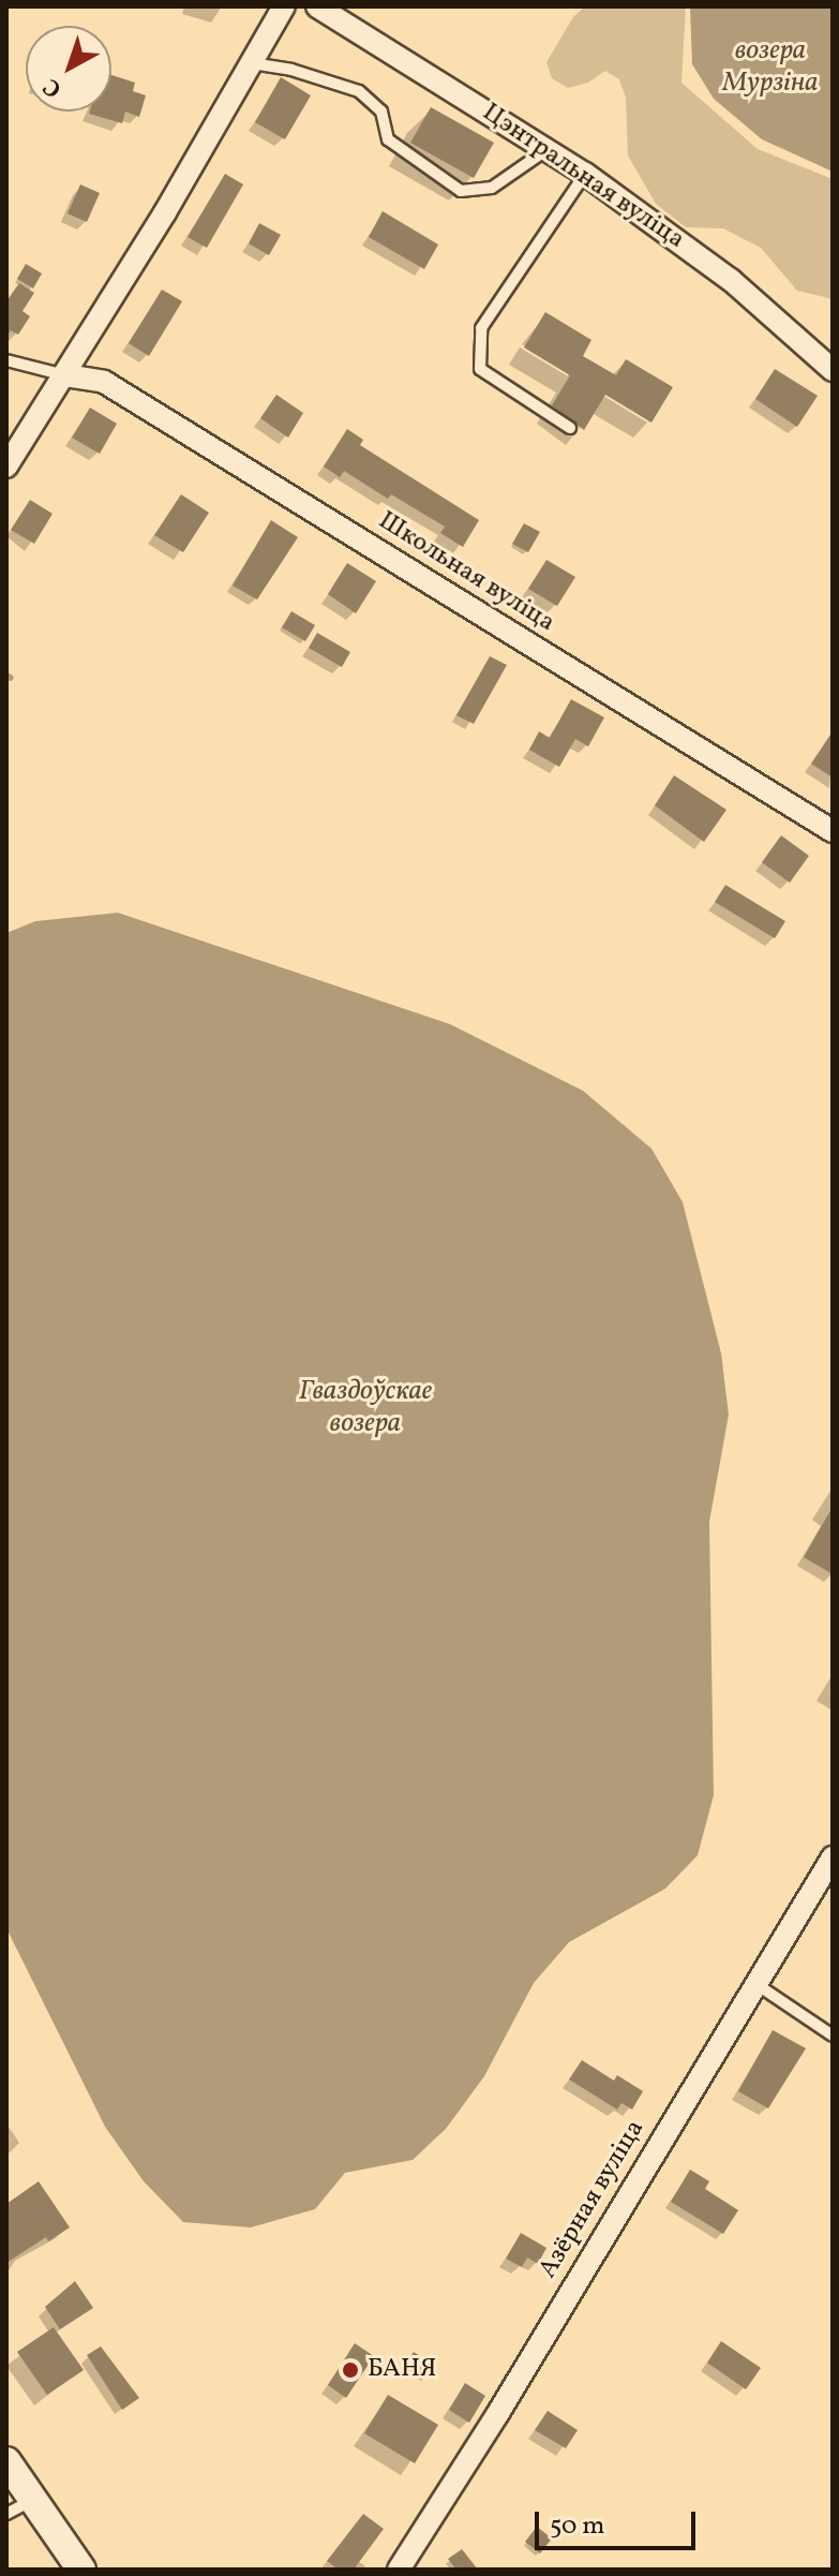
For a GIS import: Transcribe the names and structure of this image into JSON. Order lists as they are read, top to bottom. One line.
{"streets":{"street":["Цэнтральная вуліца","Школьная вуліца","Азёрная вуліца"]},"water":["возера Мурзіна","Гваздоўскае возера"],"places":["БАНЯ"],"scale_bar":"50 m","north":"bottom left"}
